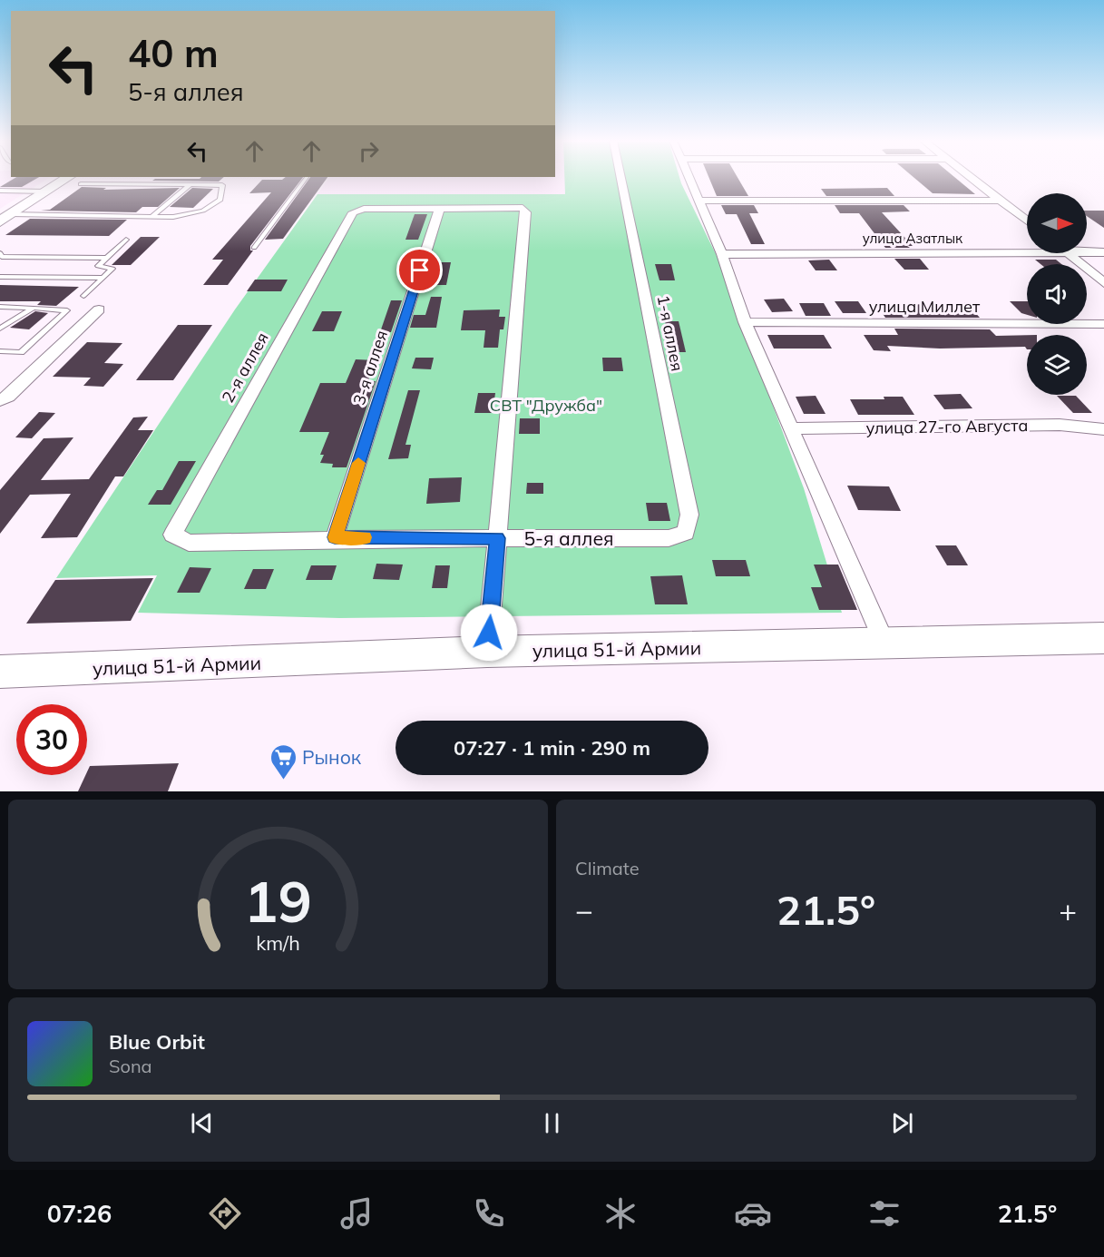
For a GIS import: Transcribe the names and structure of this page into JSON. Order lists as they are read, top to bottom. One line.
{"streets":{"main road":["улица 51-й Армии"],"street":["улица Азатлык","улица Миллет","1-я аллея","2-я аллея","3-я аллея","улица 27-го Августа","5-я аллея"]},"crossings":[["1-я аллея","5-я аллея"],["2-я аллея","3-я аллея"],["2-я аллея","5-я аллея"],["3-я аллея","5-я аллея"]],"parks":["СВТ \"Дружба\""],"places":{"supermarket":["Рынок"]},"north":"right","page":{"turn":["40 m","5-я аллея"],"limit":"30","trip":"07:27 · 1 min · 290 m","tile":"Climate","heat":["−","21.5°","+"],"song":["Blue Orbit","Sona"],"tabs":["07:26","21.5°"],"gauge":["19","km/h"]}}
